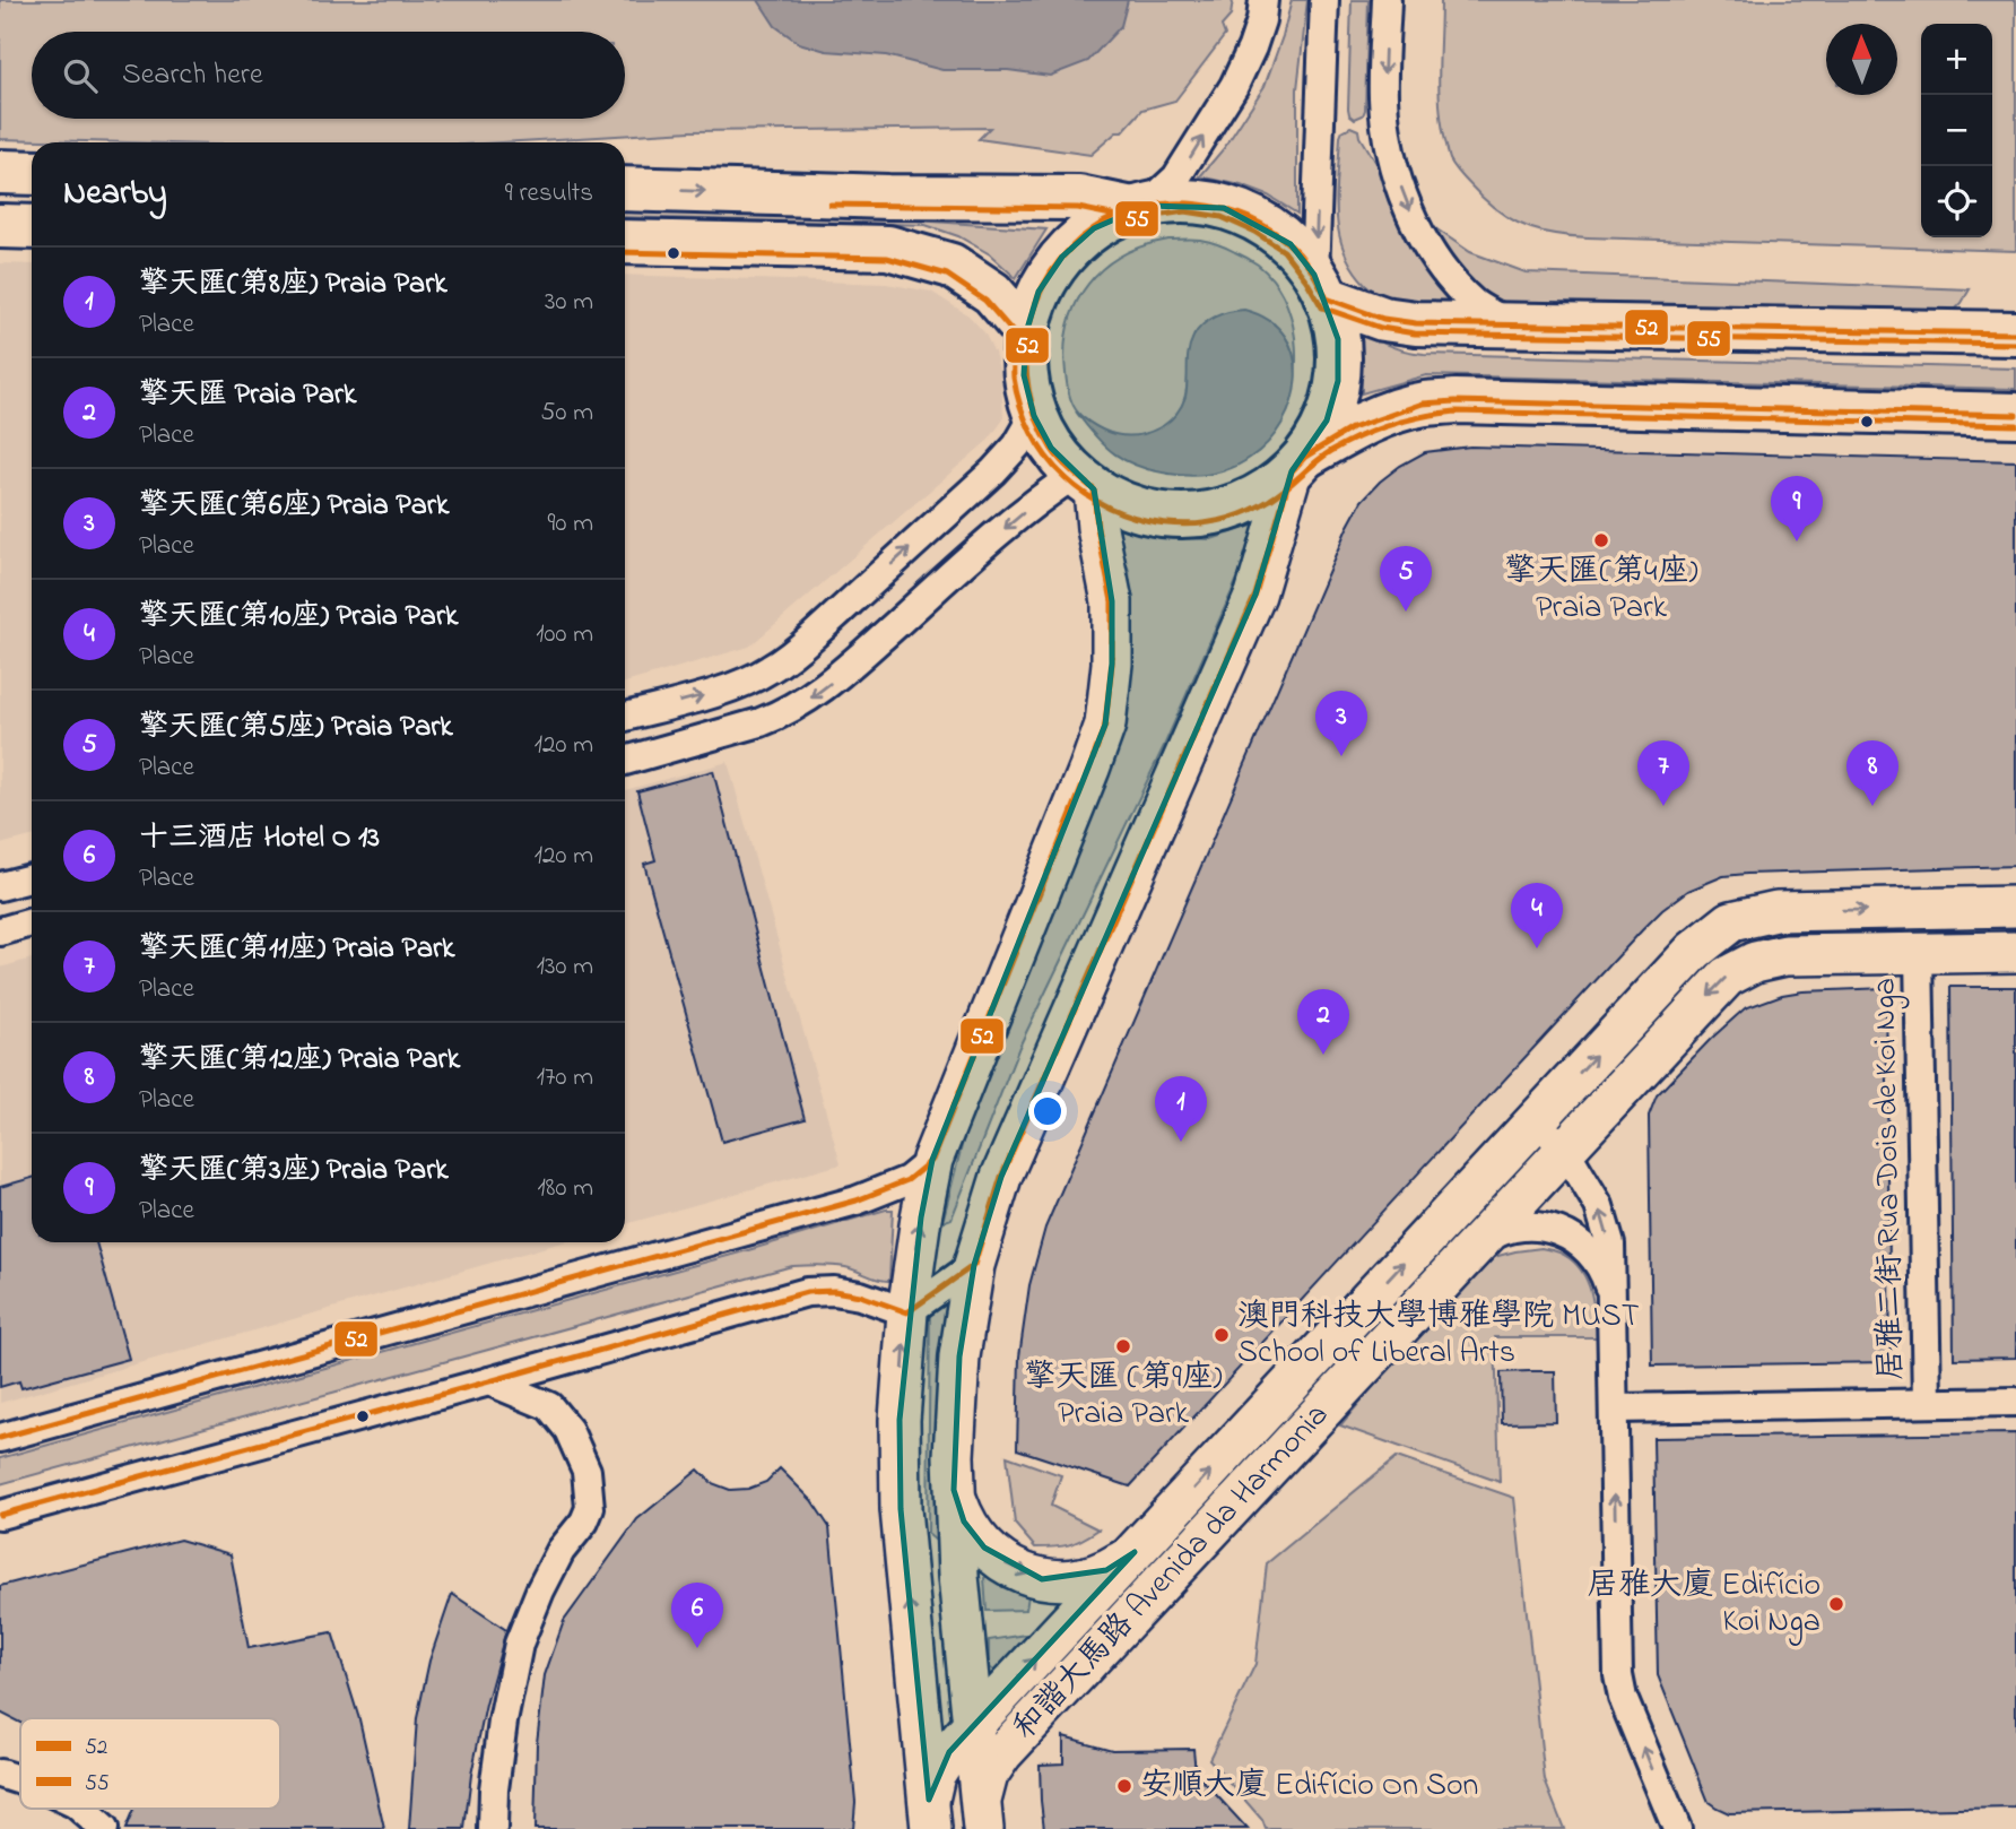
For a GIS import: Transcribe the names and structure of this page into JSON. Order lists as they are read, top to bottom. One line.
{"streets":{"street":["居雅二街 Rua Dois de Koi Nga","和諧大馬路 Avenida da Harmonia"]},"crossings":[["居雅二街 Rua Dois de Koi Nga","和諧大馬路 Avenida da Harmonia"]],"places":["擎天匯(第4座) Praia Park","澳門科技大學博雅學院 MUST School of Liberal Arts","擎天匯 (第9座) Praia Park","居雅大廈 Edifício Koi Nga","安順大廈 Edifício On Son"],"lines":["transit line 52","transit line 55"],"legend":["52","55"],"north":"top","page":{"map_buttons":["+","−"],"search":"Search here","heading":["Nearby","9 results"],"list":[{"mark":"1","name":"擎天匯(第8座) Praia Park","note":"Place","value":"30 m"},{"mark":"2","name":"擎天匯 Praia Park","note":"Place","value":"50 m"},{"mark":"3","name":"擎天匯(第6座) Praia Park","note":"Place","value":"90 m"},{"mark":"4","name":"擎天匯(第10座) Praia Park","note":"Place","value":"100 m"},{"mark":"5","name":"擎天匯(第5座) Praia Park","note":"Place","value":"120 m"},{"mark":"6","name":"十三酒店 Hotel O 13","note":"Place","value":"120 m"},{"mark":"7","name":"擎天匯(第11座) Praia Park","note":"Place","value":"130 m"},{"mark":"8","name":"擎天匯(第12座) Praia Park","note":"Place","value":"170 m"},{"mark":"9","name":"擎天匯(第3座) Praia Park","note":"Place","value":"180 m"}],"pins":["9","5","3","7","8","4","2","1","6"]}}
